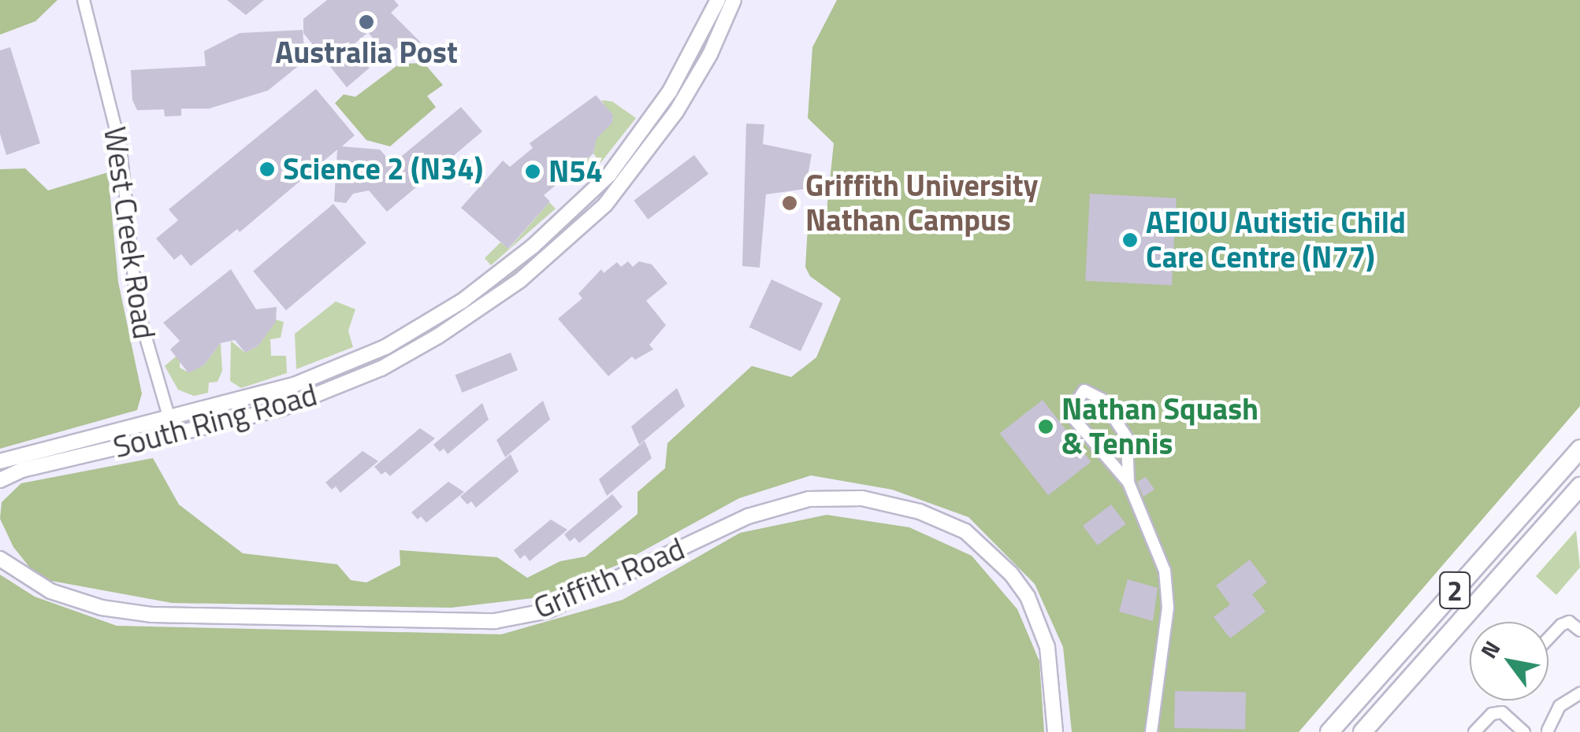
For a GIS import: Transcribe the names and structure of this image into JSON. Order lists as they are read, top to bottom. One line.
{"streets":{"highway":["2"],"street":["West Creek Road","South Ring Road","Griffith Road"]},"crossings":[["West Creek Road","South Ring Road"]],"places":["Australia Post","Science 2 (N34)","N54","Griffith University Nathan Campus","AEIOU Autistic Child Care Centre (N77)","Nathan Squash & Tennis"],"north":"top left"}
